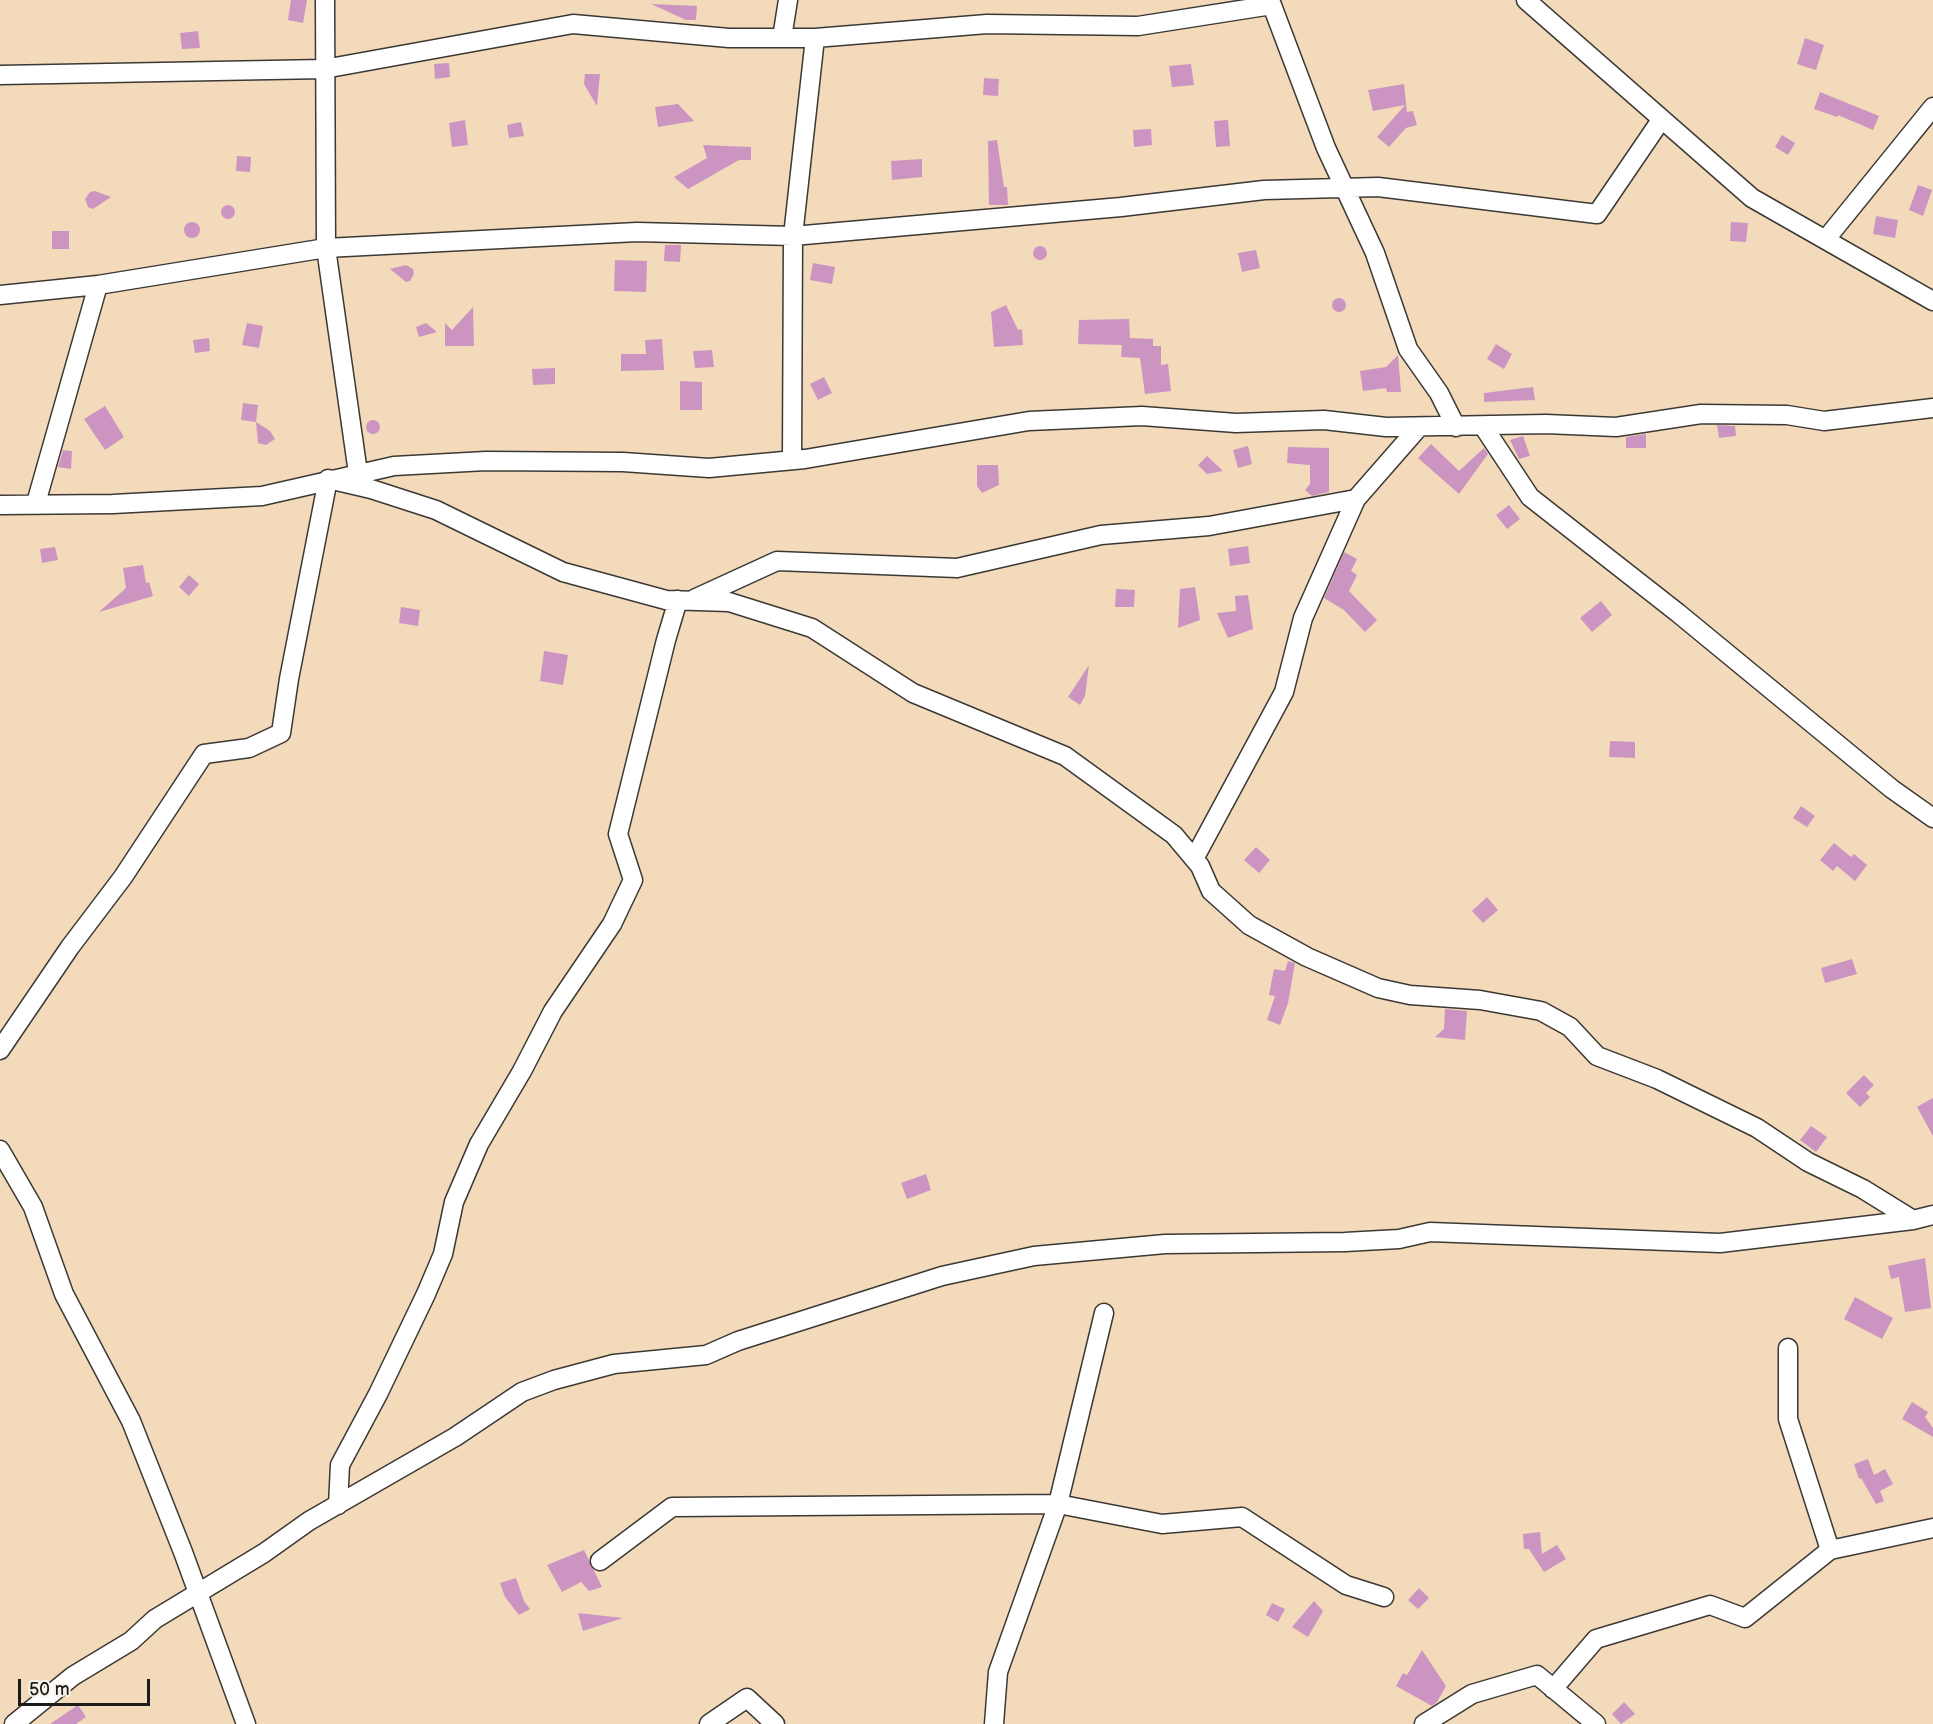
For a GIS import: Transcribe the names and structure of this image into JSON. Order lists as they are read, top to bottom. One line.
{"scale_bar":"50 m"}
